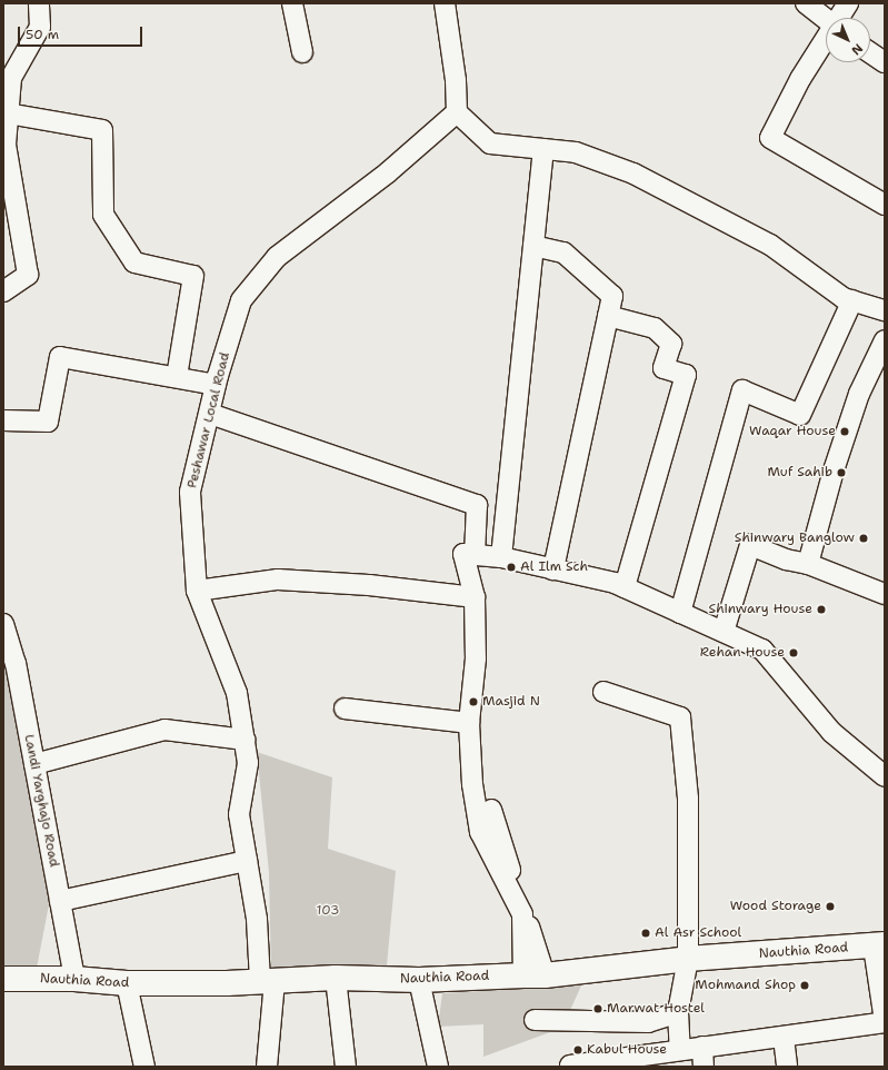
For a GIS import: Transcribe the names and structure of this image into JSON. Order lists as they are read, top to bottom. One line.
{"streets":{"main road":["Nauthia Road"],"street":["Peshawar Local Road","Landi Yarghajo Road"]},"crossings":[["Peshawar Local Road","Nauthia Road"],["Landi Yarghajo Road","Nauthia Road"]],"parks":["103"],"places":["Waqar House","Muf Sahib","Shinwary Banglow","Al Ilm Sch","Shinwary House","Rehan House","Masjid N","Wood Storage","Al Asr School","Mohmand Shop","Marwat Hostel","Kabul House"],"scale_bar":"50 m","north":"bottom right"}
